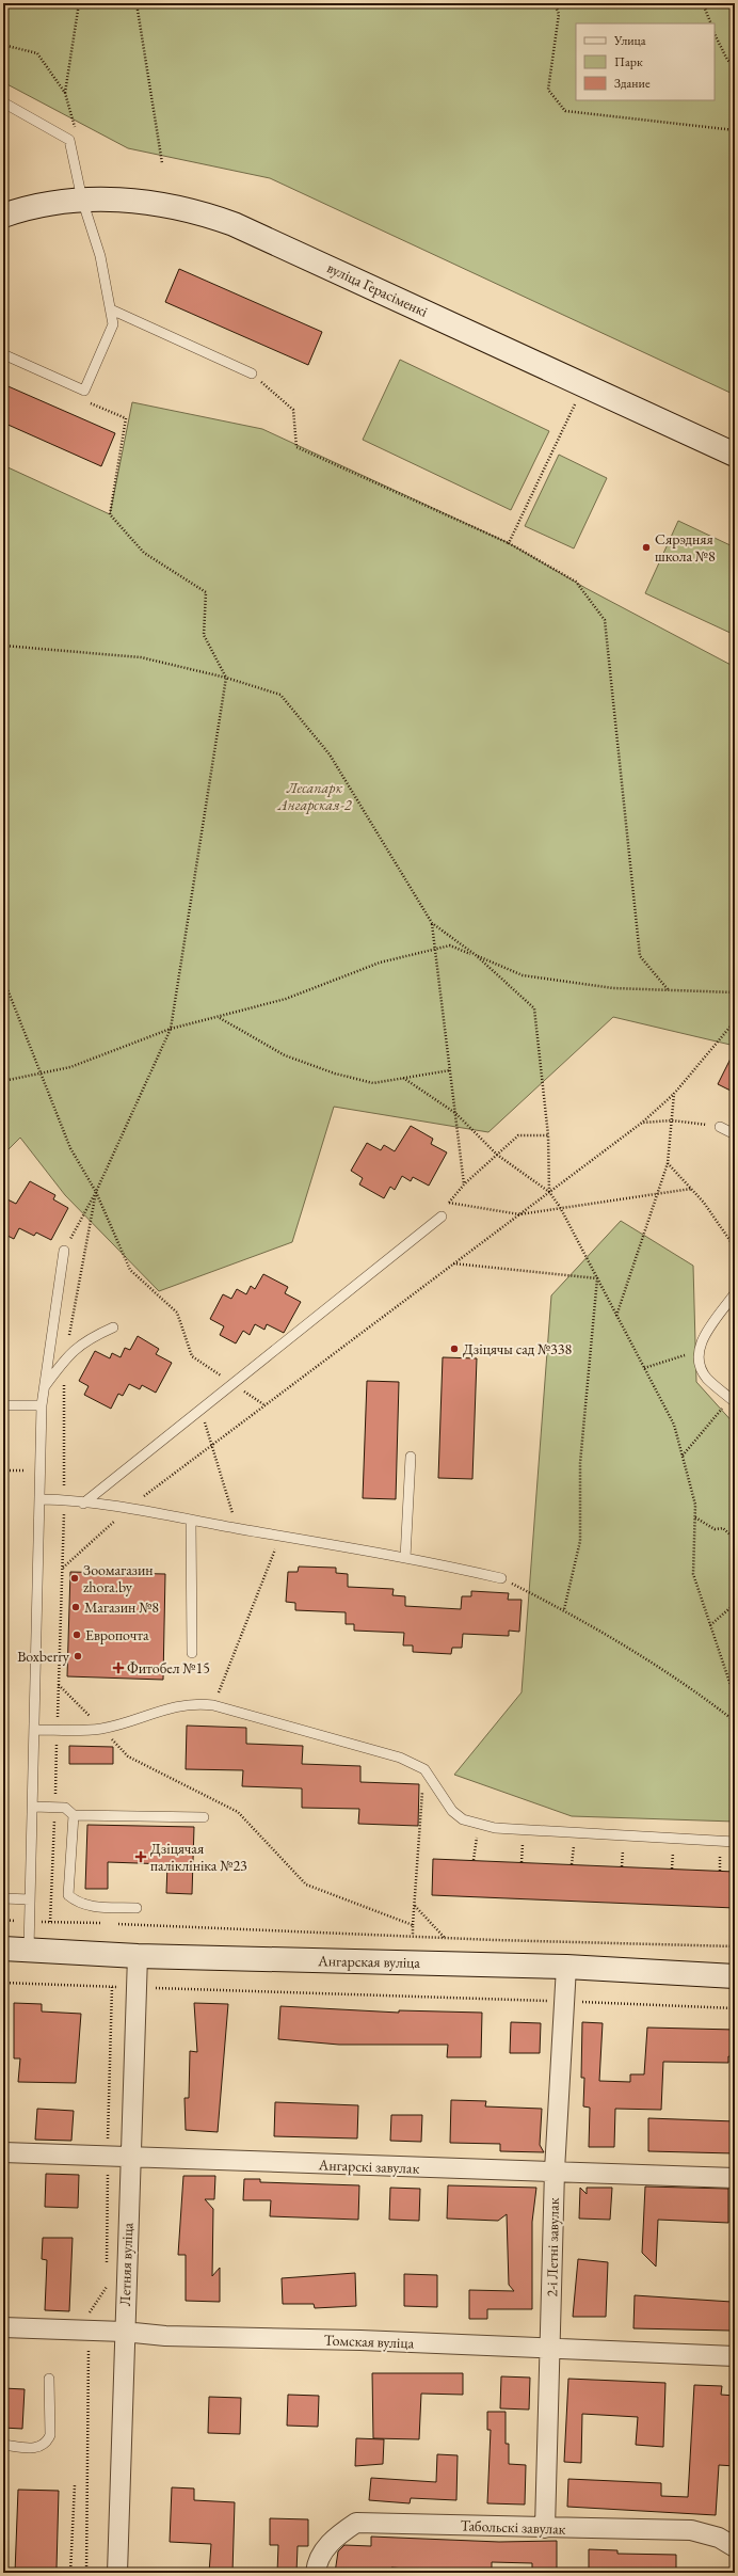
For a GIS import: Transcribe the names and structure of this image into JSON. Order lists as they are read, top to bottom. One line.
{"streets":{"street":["вуліца Герасіменкі","Ангарская вуліца","Ангарскі завулак","2-і Летні завулак","Летняя вуліца","Томская вуліца","Табольскі завулак"]},"crossings":[["Ангарская вуліца","2-і Летні завулак"],["Ангарская вуліца","Летняя вуліца"],["Ангарскі завулак","2-і Летні завулак"],["Ангарскі завулак","Летняя вуліца"],["2-і Летні завулак","Томская вуліца"],["2-і Летні завулак","Табольскі завулак"],["Летняя вуліца","Томская вуліца"]],"parks":["Лесапарк Ангарская-2"],"places":{"other":["Сярэдняя школа №8","Дзіцячы сад №338","Зоомагазин zhora.by","Магазин №8","Европочта","Boxberry"],"health":["Фитобел №15","Дзіцячая паліклініка №23"]},"legend":["Улица","Парк","Здание"]}
